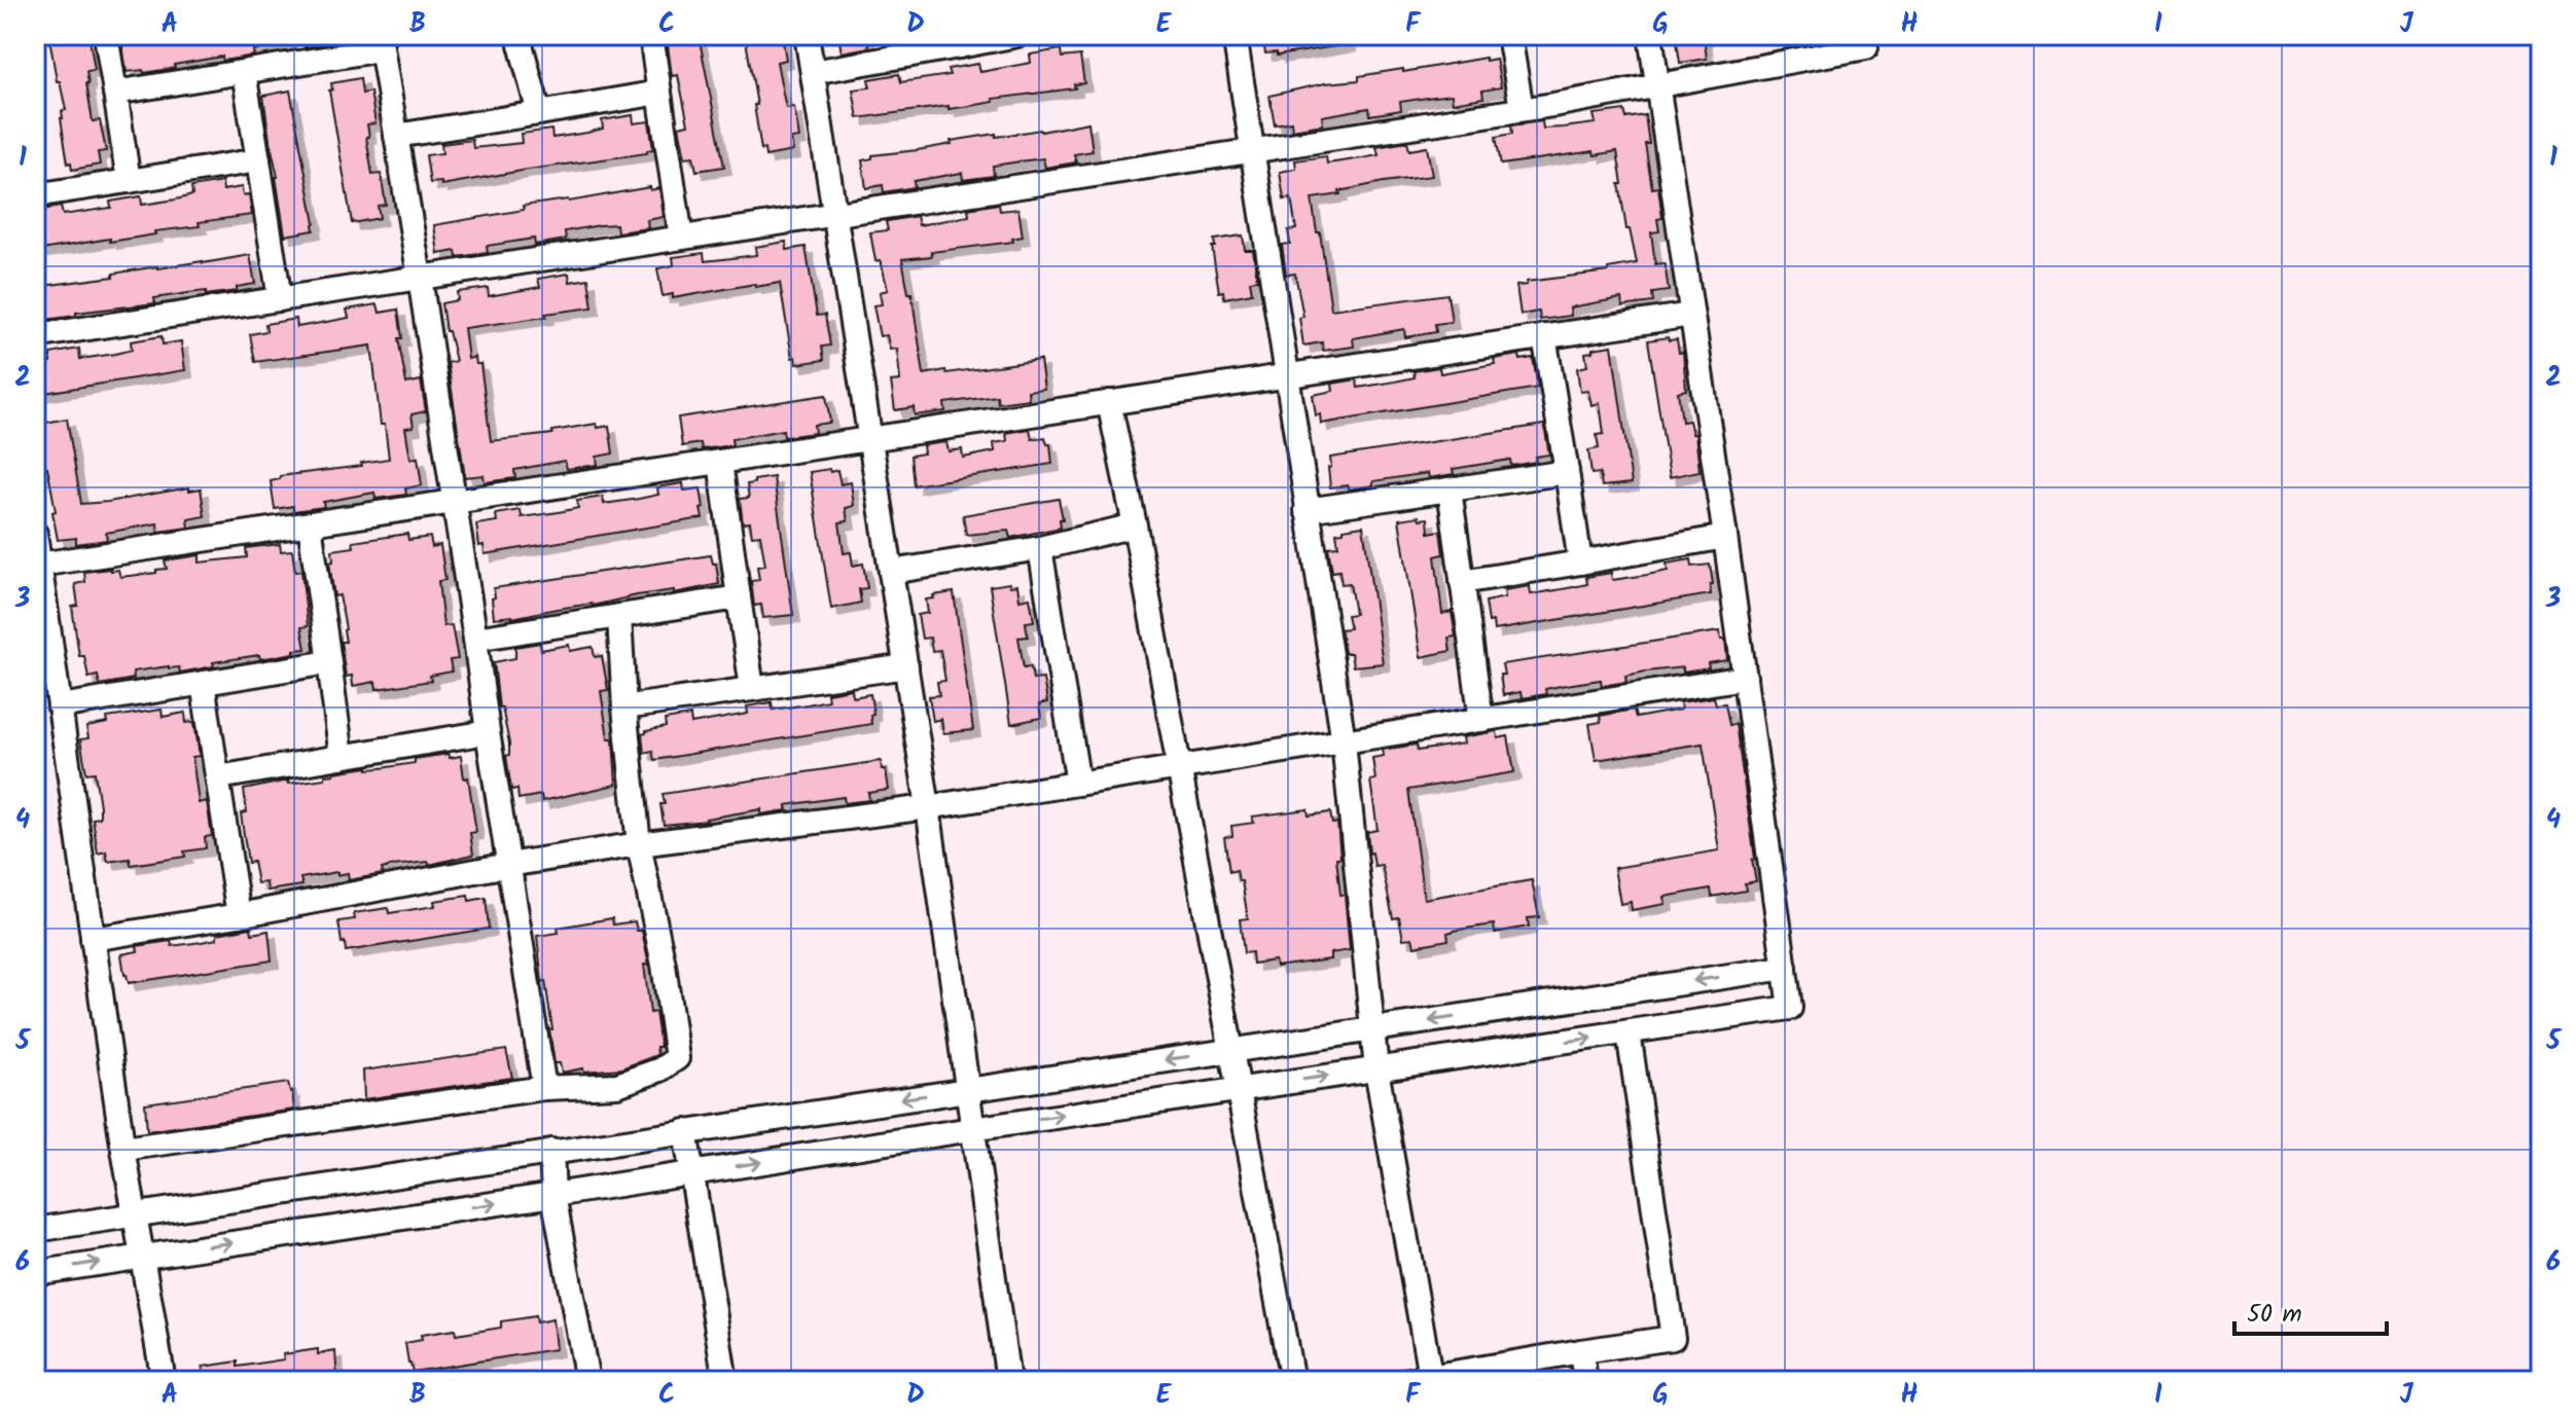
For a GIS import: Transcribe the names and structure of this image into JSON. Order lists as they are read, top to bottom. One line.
{"scale_bar":"50 m","grid":{"columns":["A","B","C","D","E","F","G","H","I","J"],"rows":["1","2","3","4","5","6"]}}
